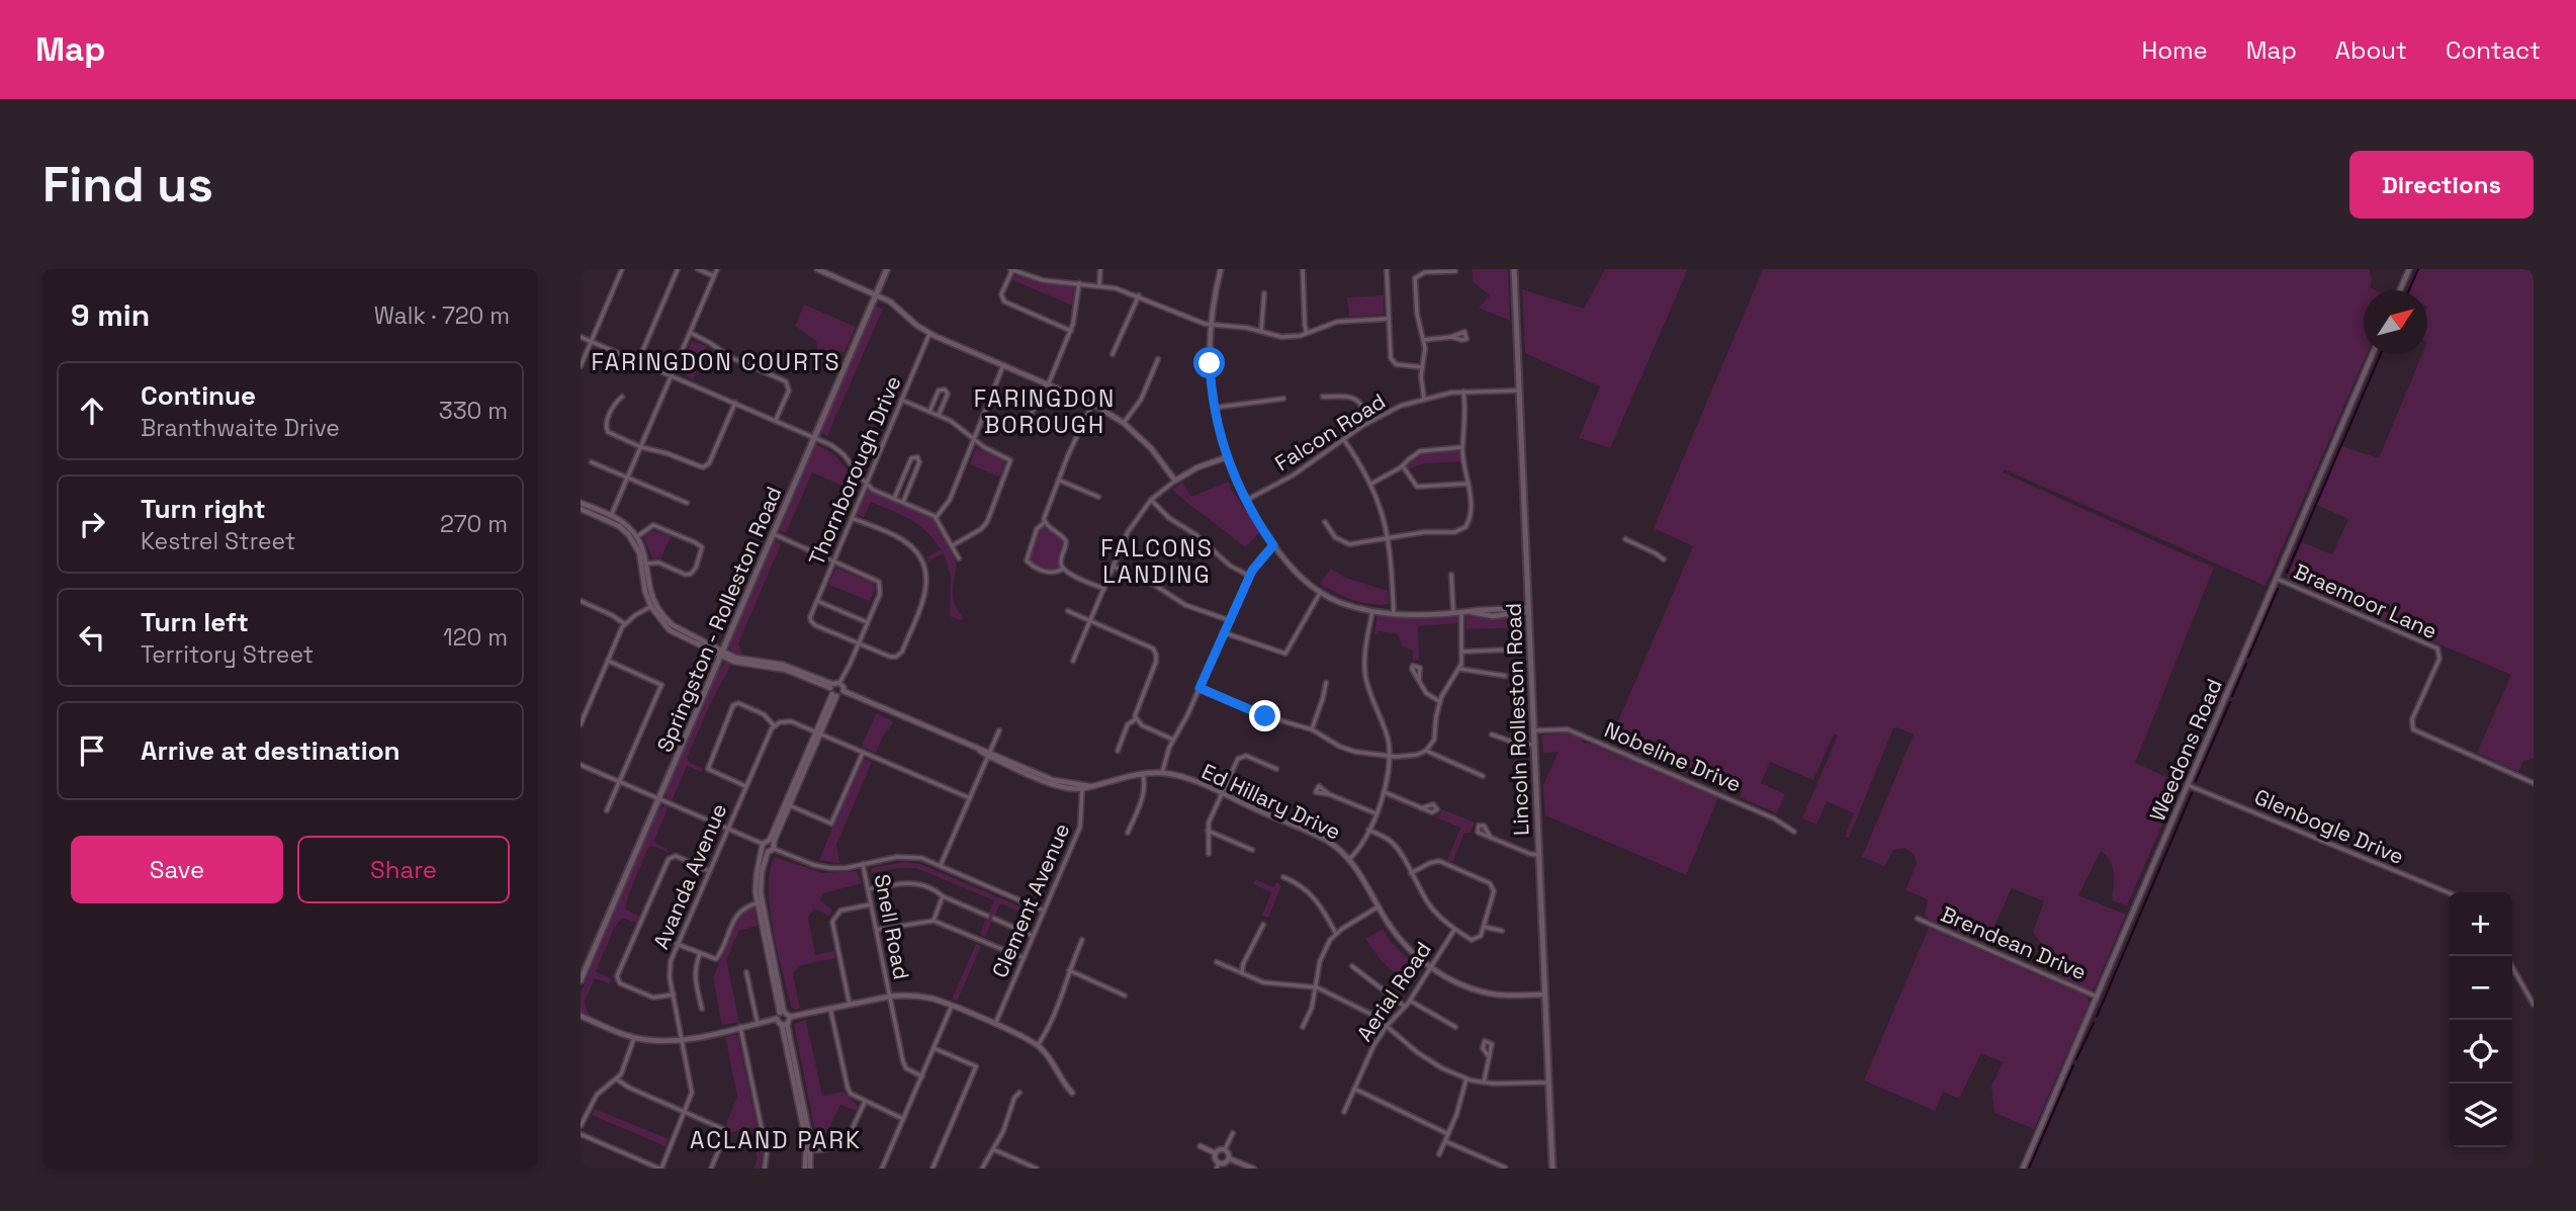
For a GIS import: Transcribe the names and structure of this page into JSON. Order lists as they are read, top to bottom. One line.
{"streets":{"main road":["Springston - Rolleston Road","Lincoln Rolleston Road"],"street":["Falcon Road","Thornborough Drive","Braemoor Lane","Weedons Road","Nobeline Drive","Ed Hillary Drive","Glenbogle Drive","Avanda Avenue","Clement Avenue","Snell Road","Brendean Drive","Aerial Road"]},"crossings":[["Falcon Road","Lincoln Rolleston Road"],["Braemoor Lane","Weedons Road"],["Lincoln Rolleston Road","Nobeline Drive"],["Lincoln Rolleston Road","Ed Hillary Drive"],["Weedons Road","Glenbogle Drive"],["Weedons Road","Brendean Drive"],["Ed Hillary Drive","Clement Avenue"],["Ed Hillary Drive","Aerial Road"]],"districts":["FARINGDON COURTS","FARINGDON BOROUGH","FALCONS LANDING","ACLAND PARK"],"north":"top right","page":{"header":"Map","nav":["Home","Map","About","Contact"],"buttons":["Directions",["Save","Share"]],"title":"Find us","heading":["9 min","Walk · 720 m"],"list":[["Continue","Branthwaite Drive","330 m"],["Turn right","Kestrel Street","270 m"],["Turn left","Territory Street","120 m"],"Arrive at destination"],"map_buttons":["+","−"]}}
